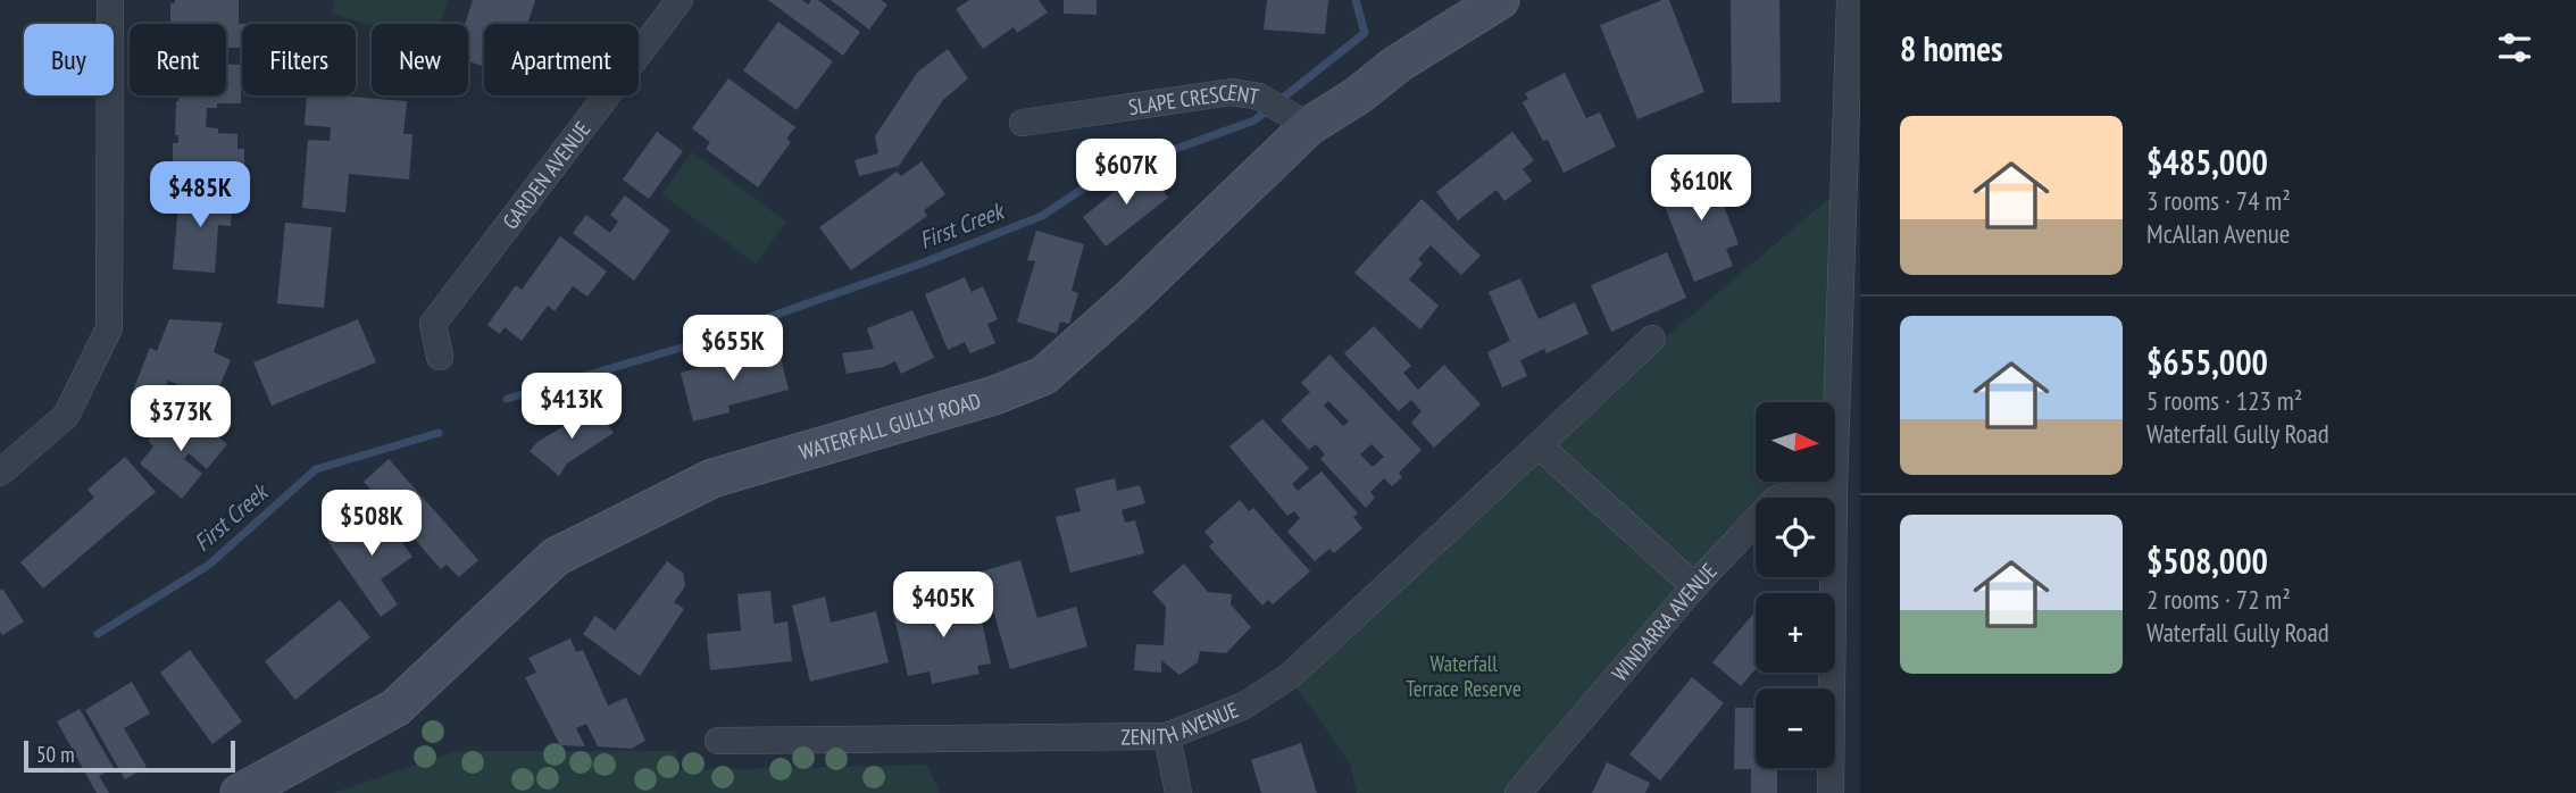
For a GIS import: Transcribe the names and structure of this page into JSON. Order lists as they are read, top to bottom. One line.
{"streets":{"street":["SLAPE CRESCENT","GARDEN AVENUE","WATERFALL GULLY ROAD","WINDARRA AVENUE","ZENITH AVENUE"]},"crossings":[["SLAPE CRESCENT","WATERFALL GULLY ROAD"]],"water":["First Creek"],"parks":["Waterfall Terrace Reserve"],"scale_bar":"50 m","north":"right","page":{"heading":"8 homes","chip":["Buy","Rent","Filters","New","Apartment"],"list":[{"name":"$485,000","note":"3 rooms · 74 m² · McAllan Avenue"},{"name":"$655,000","note":"5 rooms · 123 m² · Waterfall Gully Road"},{"name":"$508,000","note":"2 rooms · 72 m² · Waterfall Gully Road"}],"price":["$607K","$610K","$485K","$655K","$413K","$373K","$508K","$405K"],"map_buttons":["+","−"],"scale":"50 m"}}
